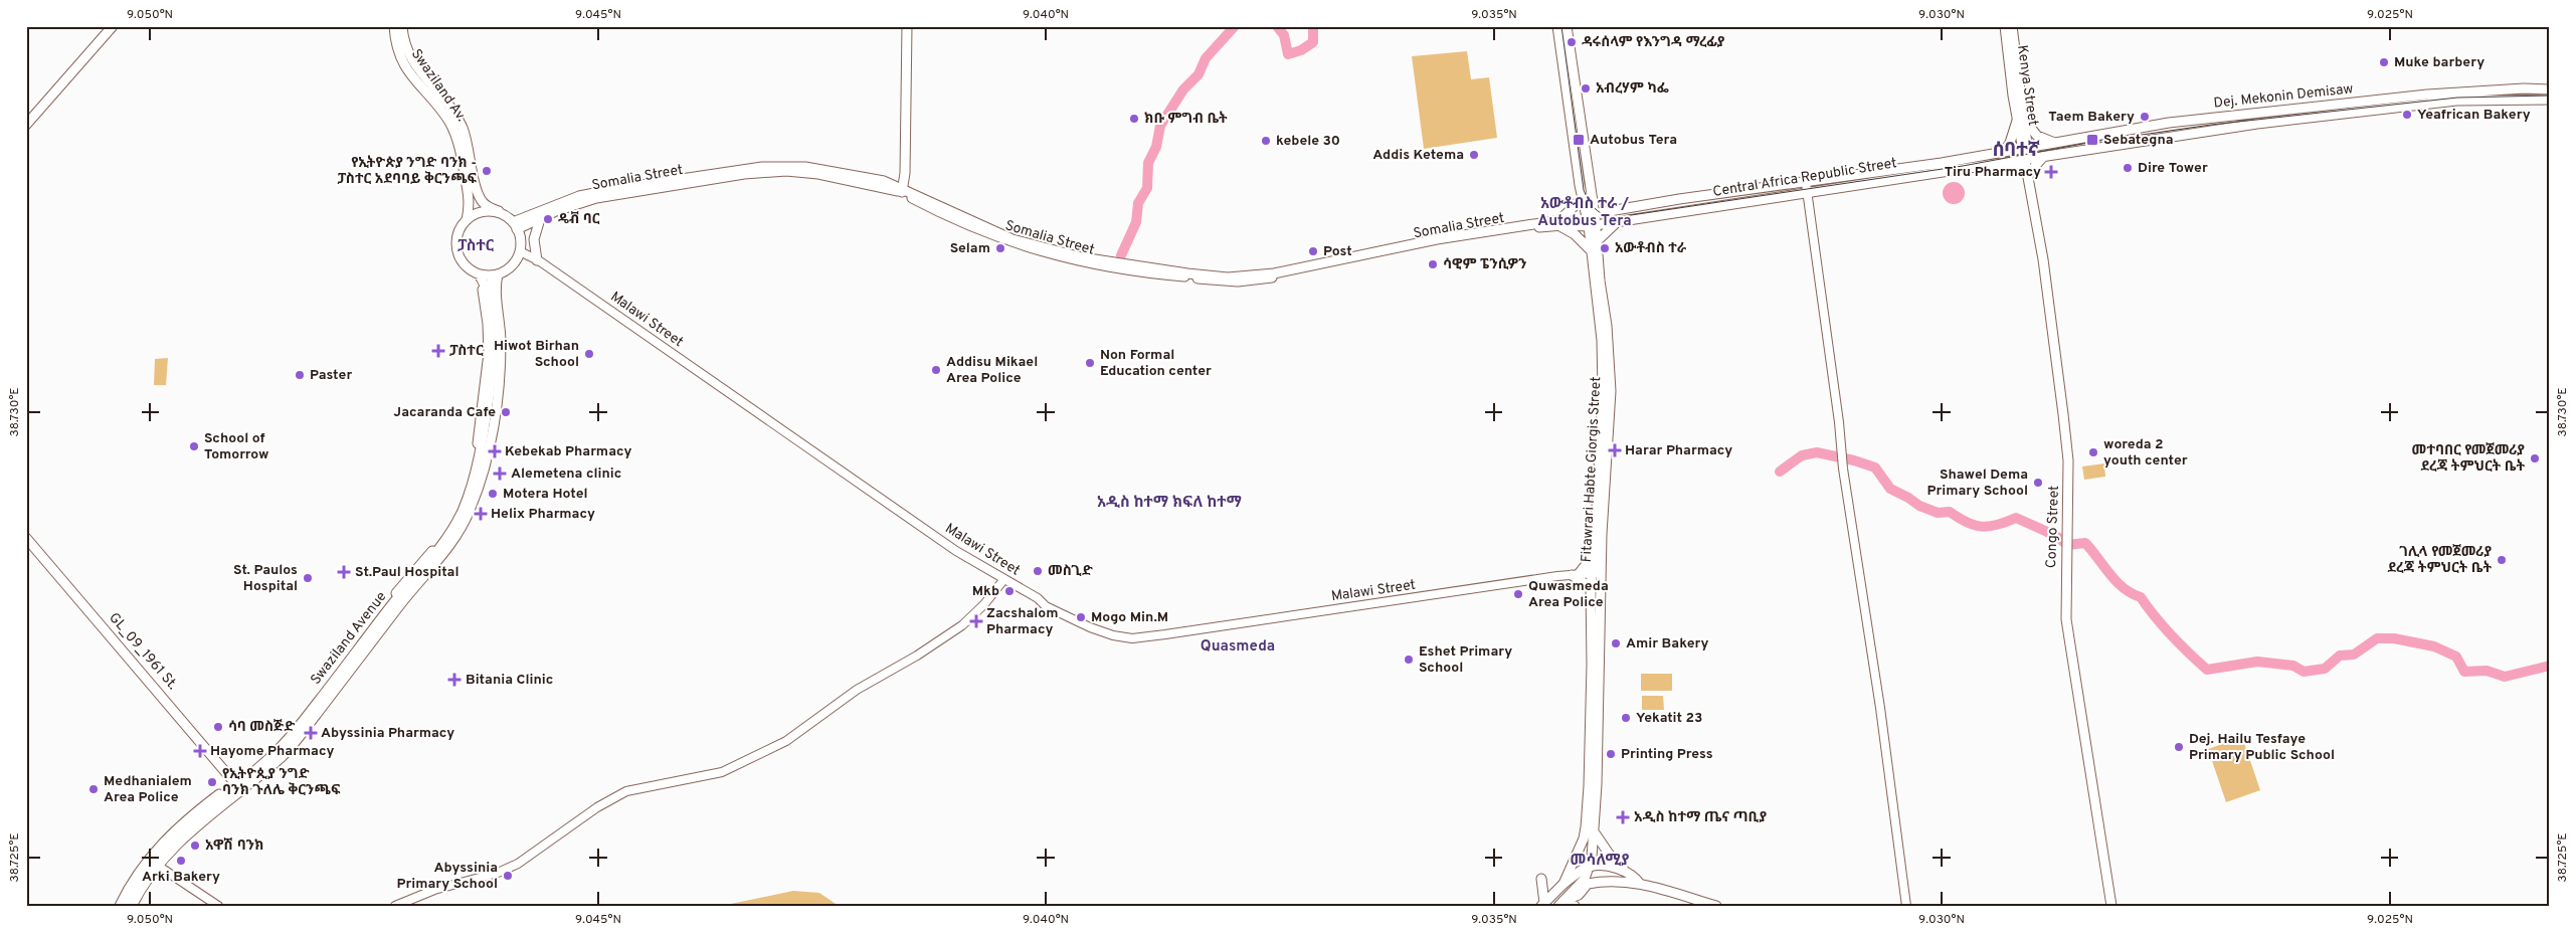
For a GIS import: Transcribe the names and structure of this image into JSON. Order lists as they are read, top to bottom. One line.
{"streets":{"main road":["Swaziland Av.","Kenya Street","Dej. Mekonin Demisaw","Somalia Street","Central Africa Republic Street","Fitawrari Habte Giorgis Street","Congo Street","Swaziland Avenue","GL_09_1961 St."],"street":["Malawi Street"]},"crossings":[["Swaziland Av.","Somalia Street"],["Swaziland Av.","Malawi Street"],["Swaziland Av.","Swaziland Avenue"],["Kenya Street","Congo Street"],["Dej. Mekonin Demisaw","Central Africa Republic Street"],["Dej. Mekonin Demisaw","Congo Street"],["Somalia Street","Central Africa Republic Street"],["Somalia Street","Malawi Street"],["Somalia Street","Fitawrari Habte Giorgis Street"],["Somalia Street","Swaziland Avenue"],["Central Africa Republic Street","Fitawrari Habte Giorgis Street"],["Central Africa Republic Street","Congo Street"],["Malawi Street","Fitawrari Habte Giorgis Street"],["Malawi Street","Swaziland Avenue"],["Swaziland Avenue","GL_09_1961 St."]],"districts":["ሰባተኛ","አውቶብስ ተራ / Autobus Tera","ፓስተር","አዲስ ከተማ ክፍለ ከተማ","Quasmeda","መሳለሚያ"],"places":{"other":["ዳሩሰላም የእንግዳ ማረፊያ","Muke barbery","አብረሃም ካፌ","Yeafrican Bakery","Taem Bakery","ክቡ ምግብ ቤት","kebele 30","Addis Ketema","Dire Tower","የኢትዮጵያ ንግድ ባንክ - ፓስተር አደባባይ ቅርንጫፍ","ዴቭ ባር","Selam","አውቶብስ ተራ","Post","ሳዊም ፔንሲዎን","Hiwot Birhan School","Non Formal Education center","Addisu Mikael Area Police","Paster","Jacaranda Cafe","School of Tomorrow","woreda 2 youth center","መተባበር የመጀመሪያ ደረጃ ትምህርት ቤት","Shawel Dema Primary School","Motera Hotel","ገሊላ የመጀመሪያ ደረጃ ትምህርት ቤት","መስጊድ","St. Paulos Hospital","Mkb","Quwasmeda Area Police","Mogo Min.M","Amir Bakery","Eshet Primary School","Yekatit 23","ሳባ መስጅድ","Dej. Hailu Tesfaye Primary Public School","Printing Press","የኢትዮጲያ ንግድ ባንክ ጉለሌ ቅርንጫፍ","Medhanialem Area Police","አዋሽ ባንክ","Arki Bakery","Abyssinia Primary School"],"transit":["Autobus Tera","Sebategna"],"health":["Tiru Pharmacy","ፓስተር","Harar Pharmacy","Kebekab Pharmacy","Alemetena clinic","Helix Pharmacy","St.Paul Hospital","Zacshalom Pharmacy","Bitania Clinic","Abyssinia Pharmacy","Hayome Pharmacy","አዲስ ከተማ ጤና ጣቢያ"]},"coordinates":["9.050°N","9.045°N","9.040°N","9.035°N","9.030°N","9.025°N","38.730°E","38.725°E"]}
